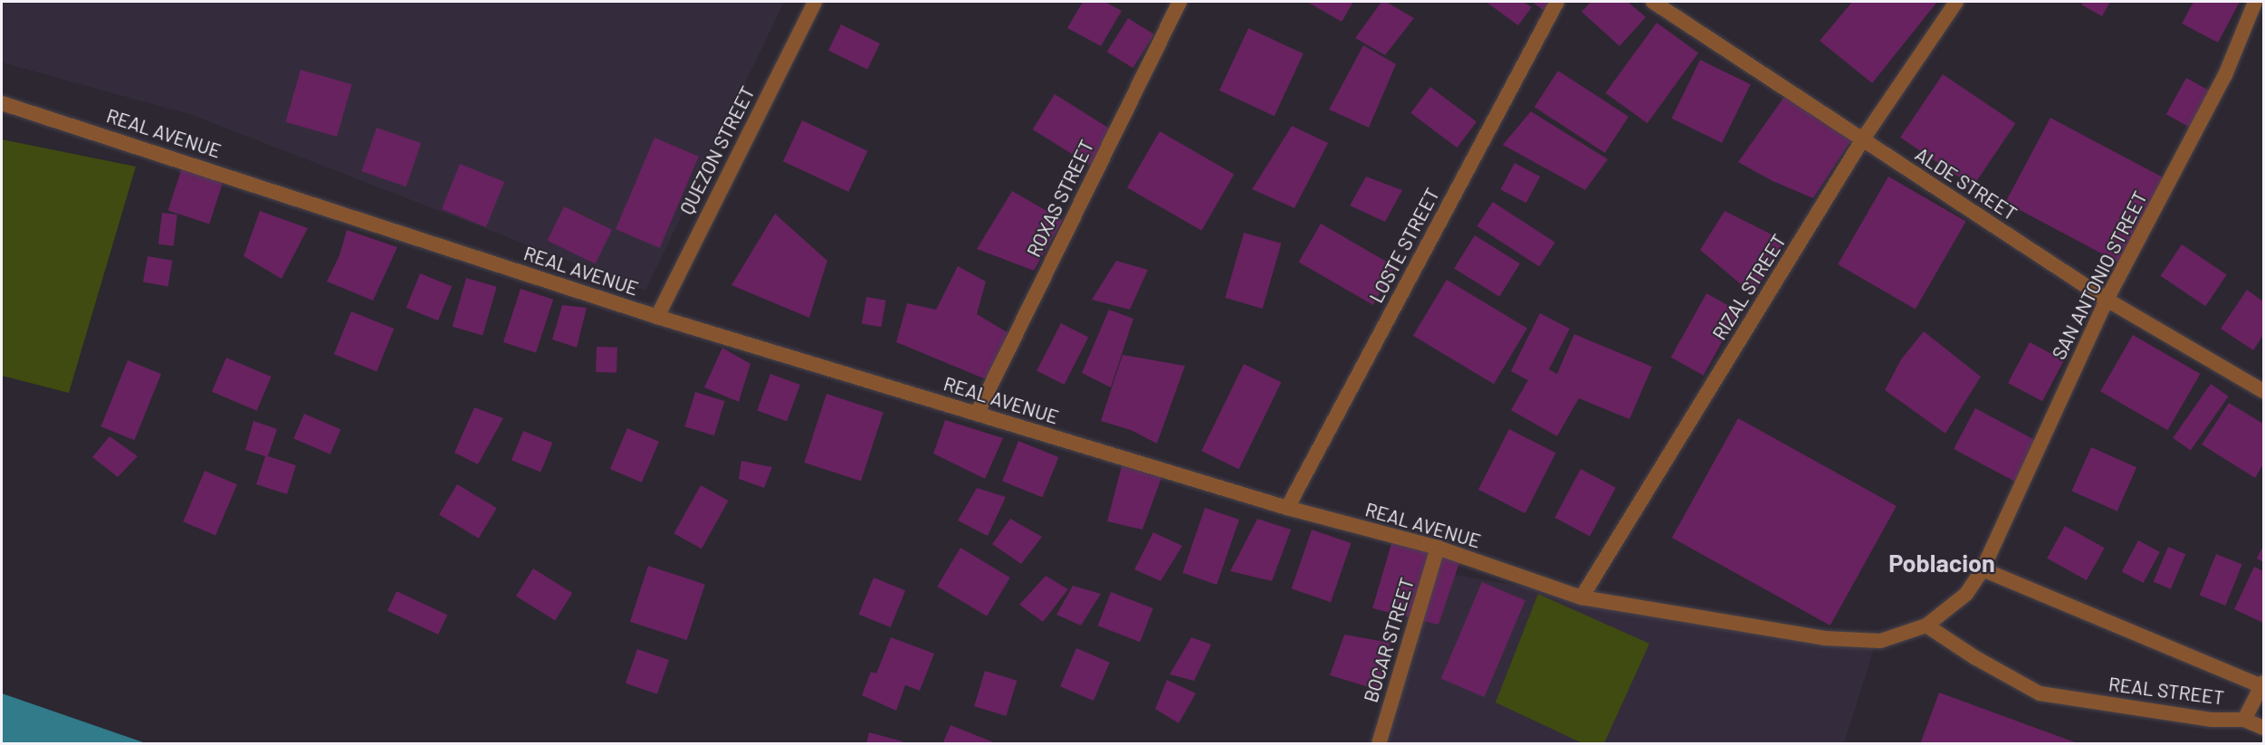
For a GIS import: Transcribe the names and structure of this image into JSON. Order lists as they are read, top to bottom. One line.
{"streets":{"street":["REAL AVENUE","QUEZON STREET","ALDE STREET","ROXAS STREET","LOSTE STREET","SAN ANTONIO STREET","RIZAL STREET","BOCAR STREET","REAL STREET"]},"crossings":[["REAL AVENUE","QUEZON STREET"],["REAL AVENUE","ROXAS STREET"],["REAL AVENUE","LOSTE STREET"],["REAL AVENUE","SAN ANTONIO STREET"],["REAL AVENUE","RIZAL STREET"],["REAL AVENUE","BOCAR STREET"],["REAL AVENUE","REAL STREET"],["ALDE STREET","SAN ANTONIO STREET"],["ALDE STREET","RIZAL STREET"],["SAN ANTONIO STREET","REAL STREET"]],"districts":["Poblacion"]}
